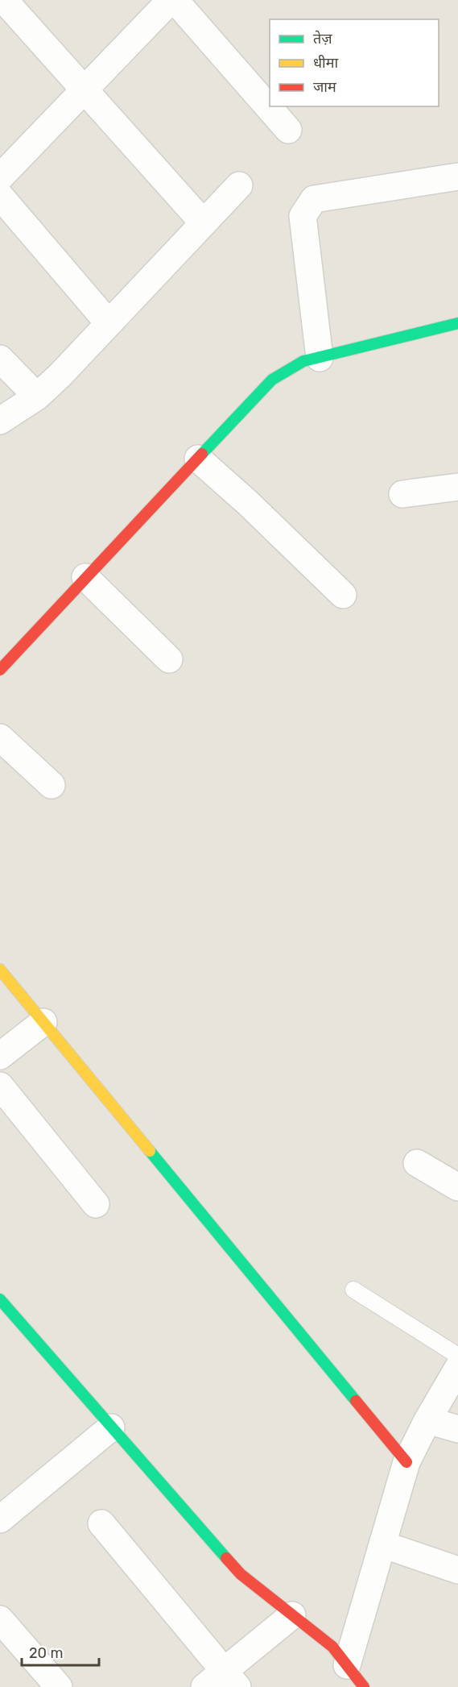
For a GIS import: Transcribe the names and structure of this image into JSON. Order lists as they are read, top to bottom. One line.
{"legend":["तेज़","धीमा","जाम"],"scale_bar":"20 m"}
